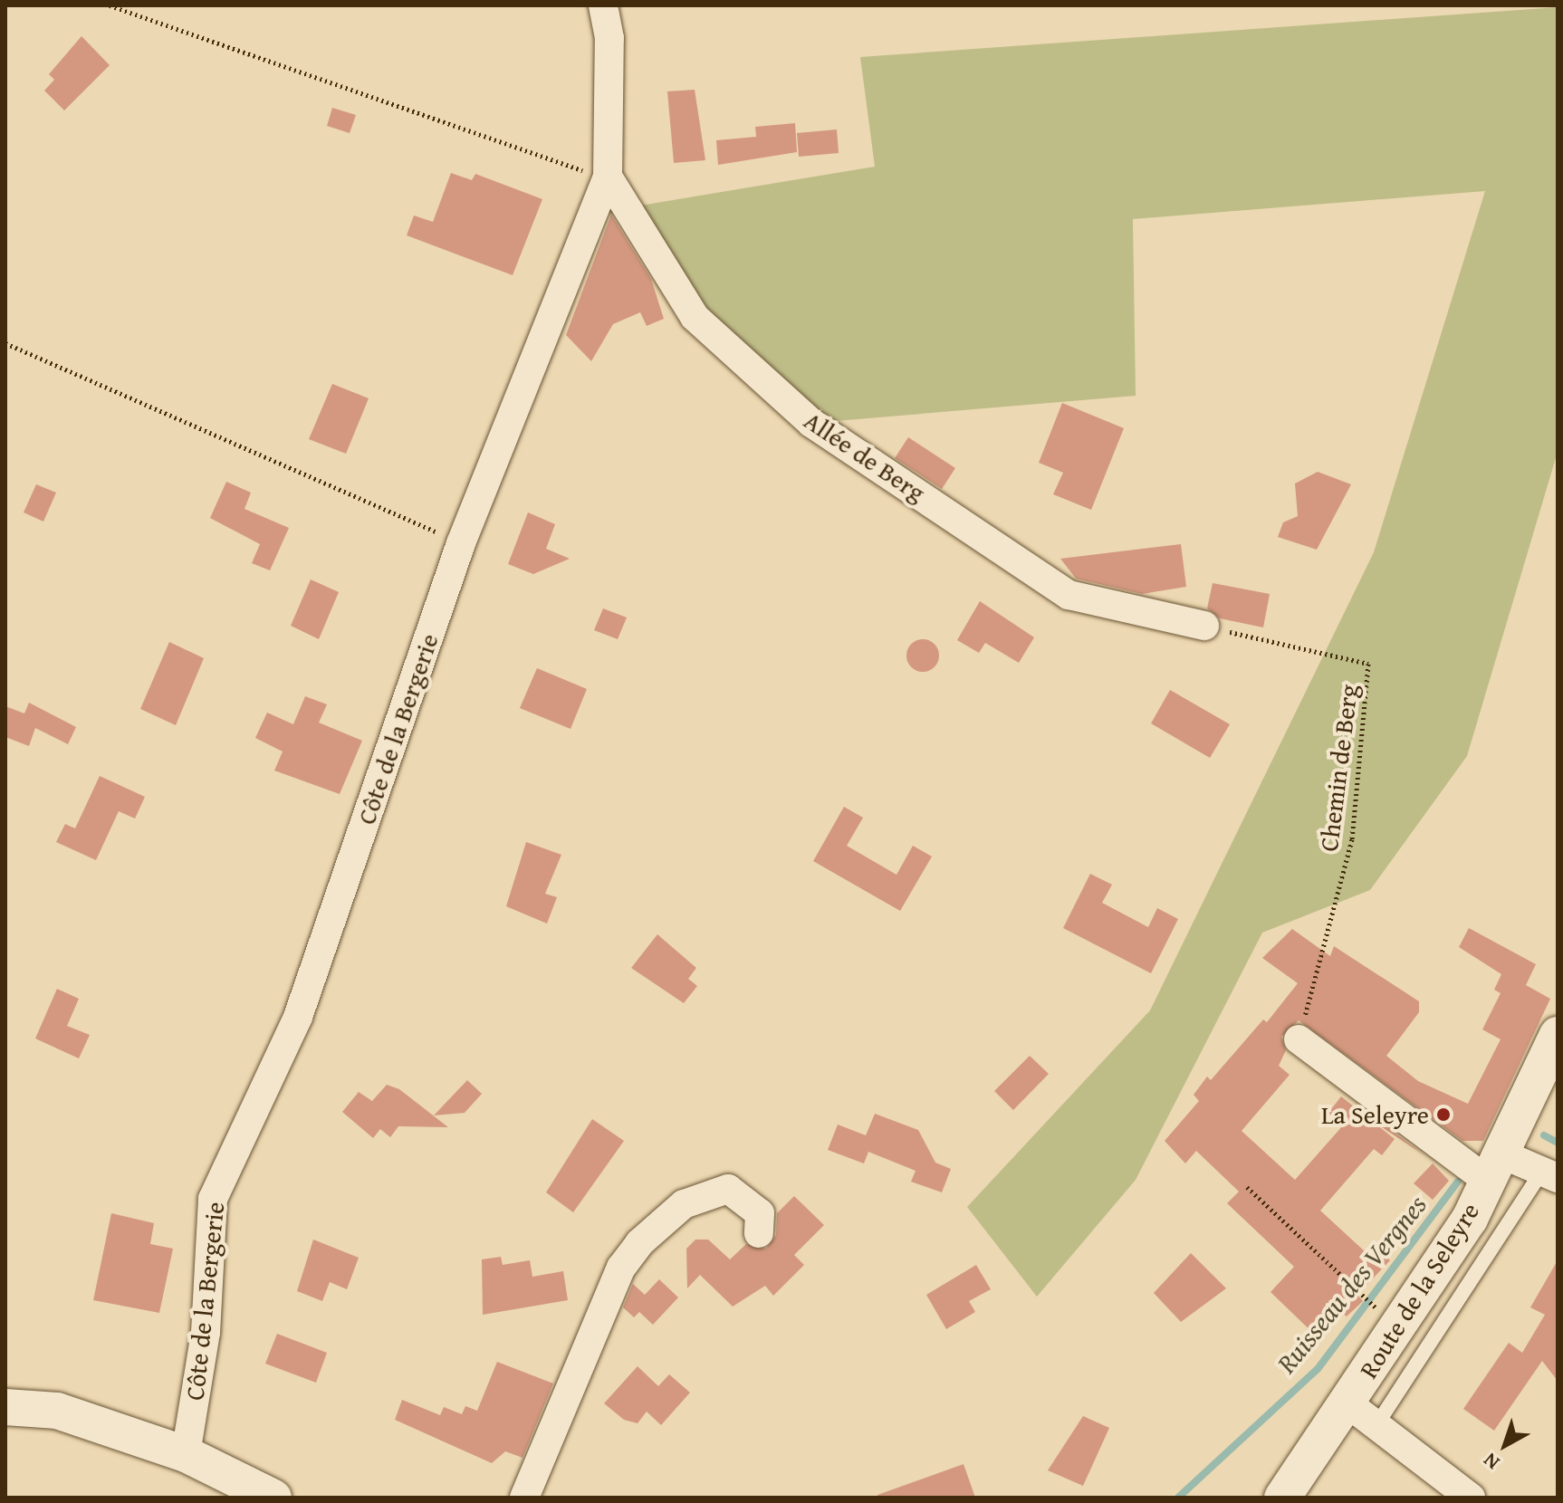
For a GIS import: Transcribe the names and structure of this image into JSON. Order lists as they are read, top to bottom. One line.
{"streets":{"street":["Allée de Berg","Côte de la Bergerie","Route de la Seleyre"],"path":["Chemin de Berg"]},"crossings":[["Allée de Berg","Côte de la Bergerie"],["Allée de Berg","Chemin de Berg"]],"water":["Ruisseau des Vergnes"],"places":["La Seleyre"],"north":"bottom left"}
